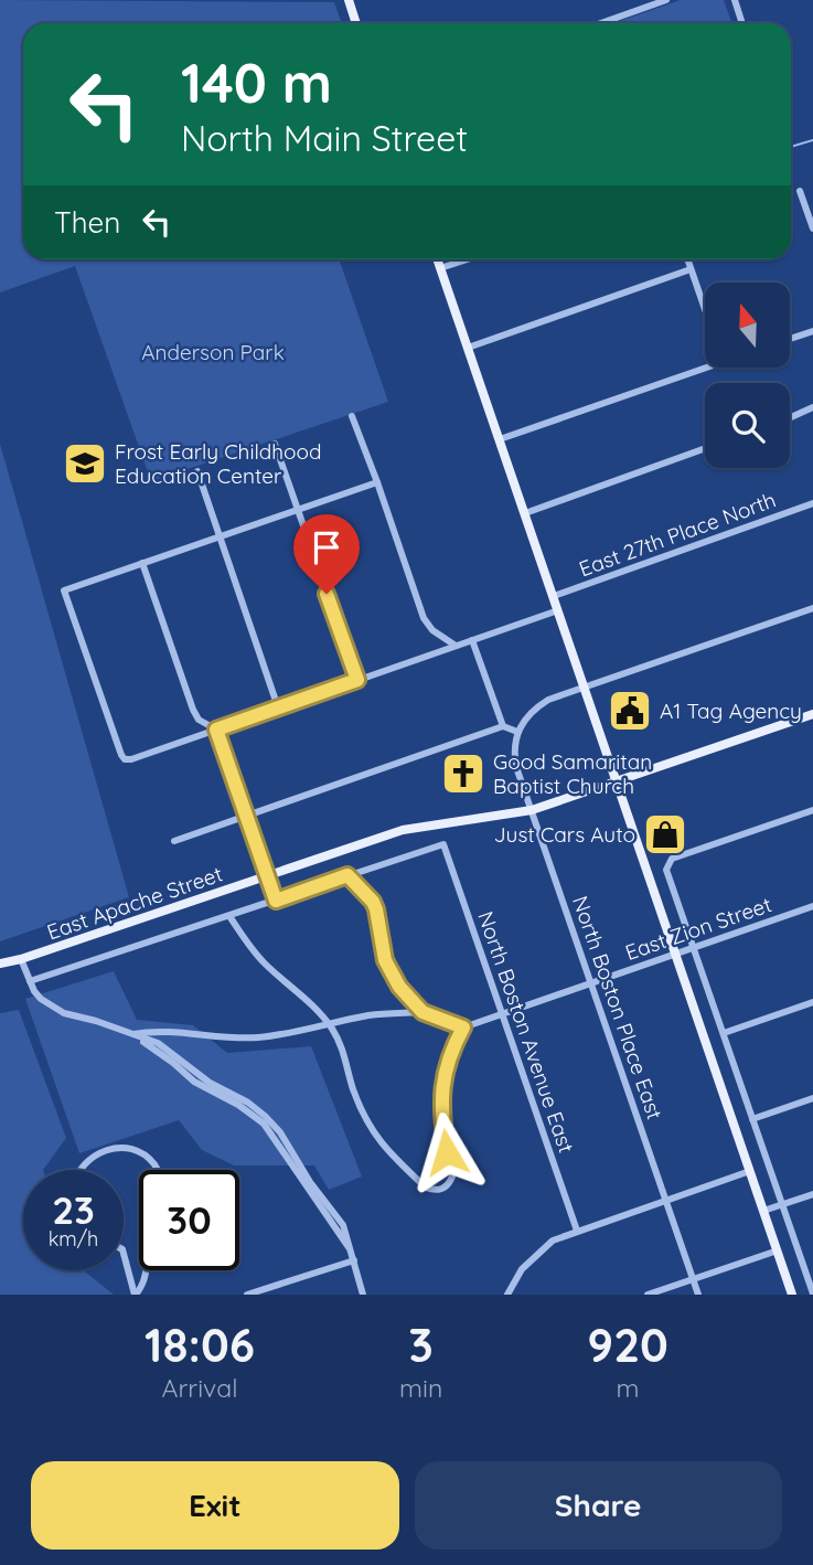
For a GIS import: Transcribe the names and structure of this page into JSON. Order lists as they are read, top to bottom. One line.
{"streets":{"main road":["East Apache Street"],"street":["East 27th Place North","East Zion Street","North Boston Place East","North Boston Avenue East"]},"crossings":[["East Apache Street","North Boston Place East"],["East Zion Street","North Boston Place East"],["East Zion Street","North Boston Avenue East"]],"parks":["Anderson Park"],"places":{"school or university":["Frost Early Childhood Education Center"],"public building":["A1 Tag Agency"],"church":["Good Samaritan Baptist Church"],"shop":["Just Cars Auto"]},"north":"top","page":{"turn":["140 m","North Main Street"],"then":"Then","speed":"23 km/h","limit":"30","eta":["18:06","Arrival","3","min","920","m"],"buttons":["Exit","Share"]}}
